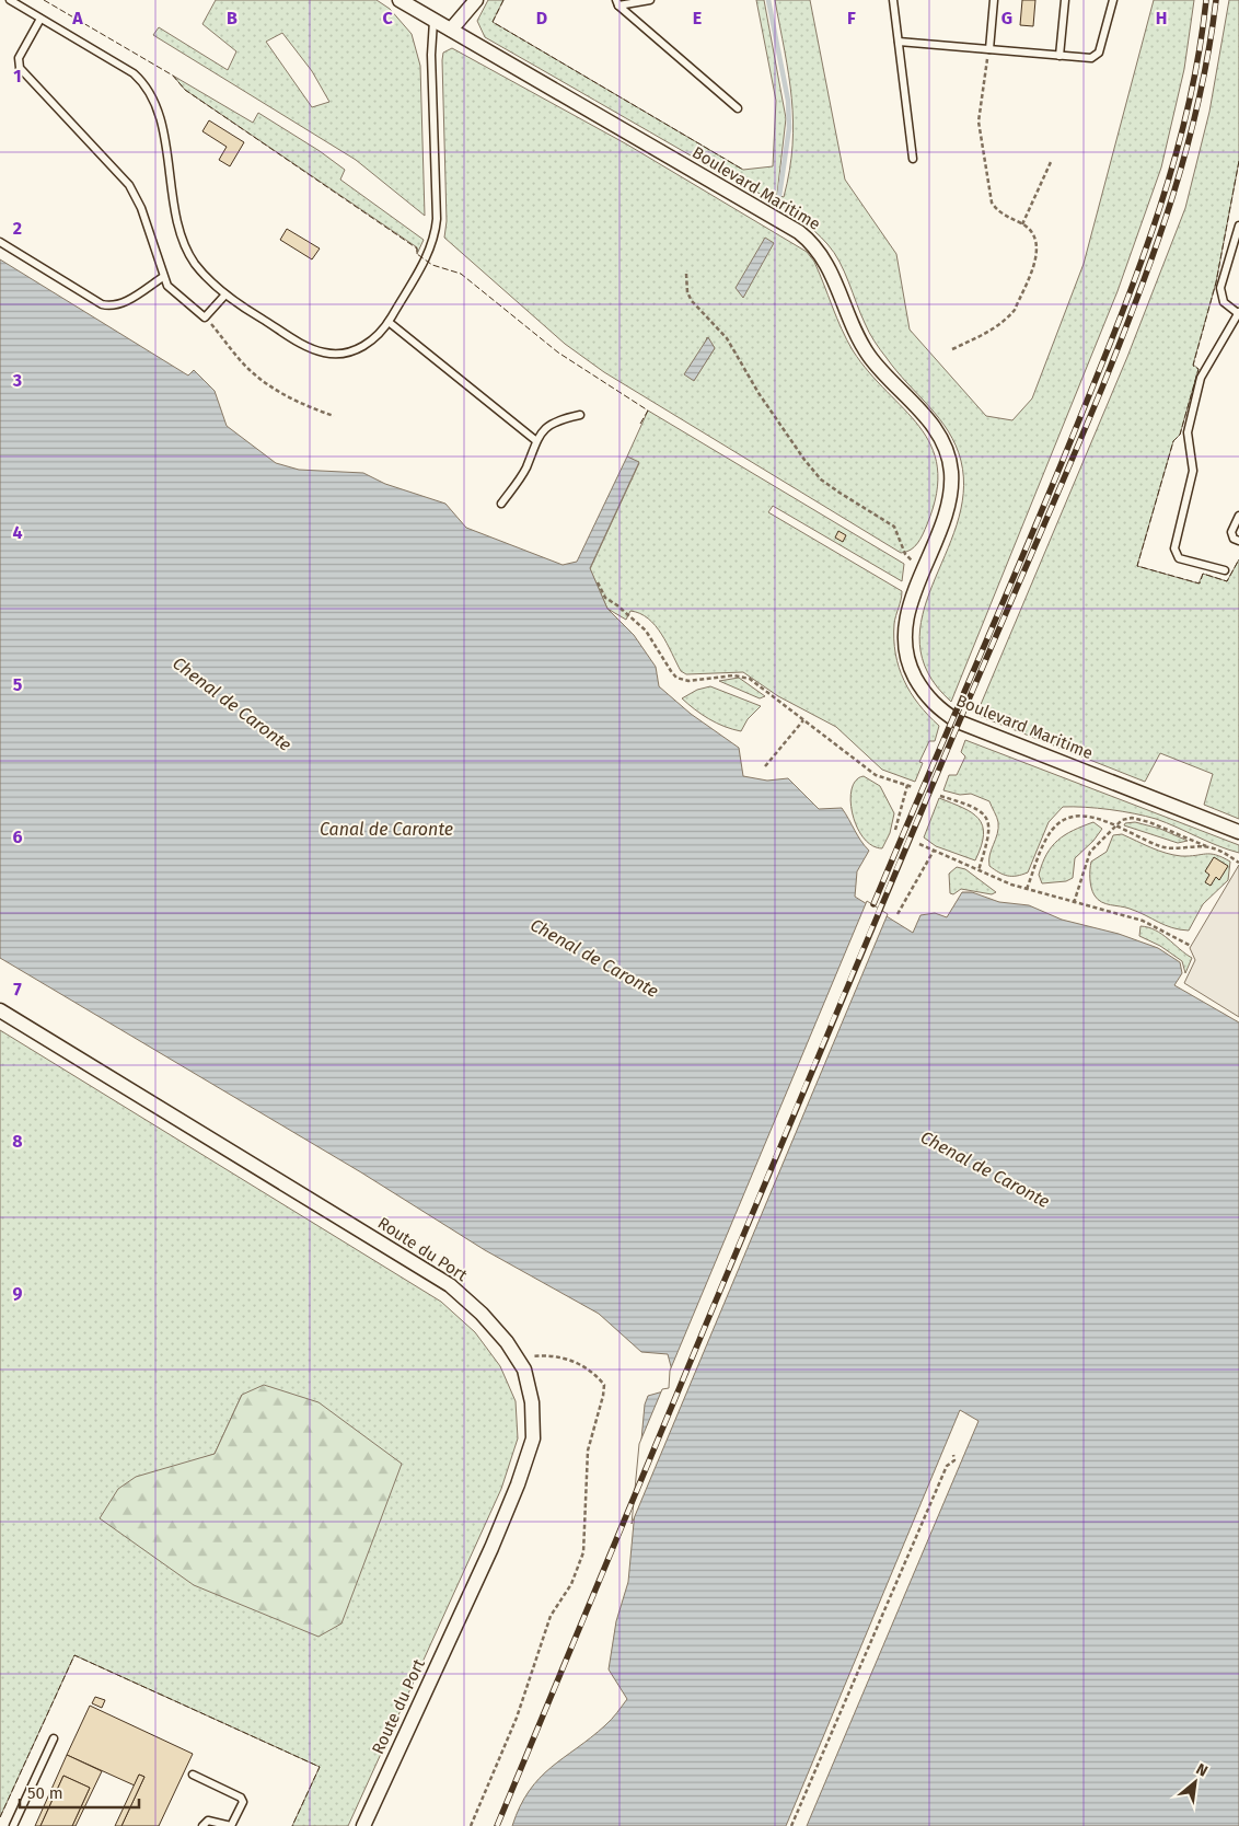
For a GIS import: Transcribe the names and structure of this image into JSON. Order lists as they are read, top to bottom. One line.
{"streets":{"street":["Boulevard Maritime","Route du Port"]},"water":["Chenal de Caronte","Canal de Caronte"],"scale_bar":"50 m","north":"top right","grid":{"columns":["A","B","C","D","E","F","G","H"],"rows":["1","2","3","4","5","6","7","8","9"]}}
